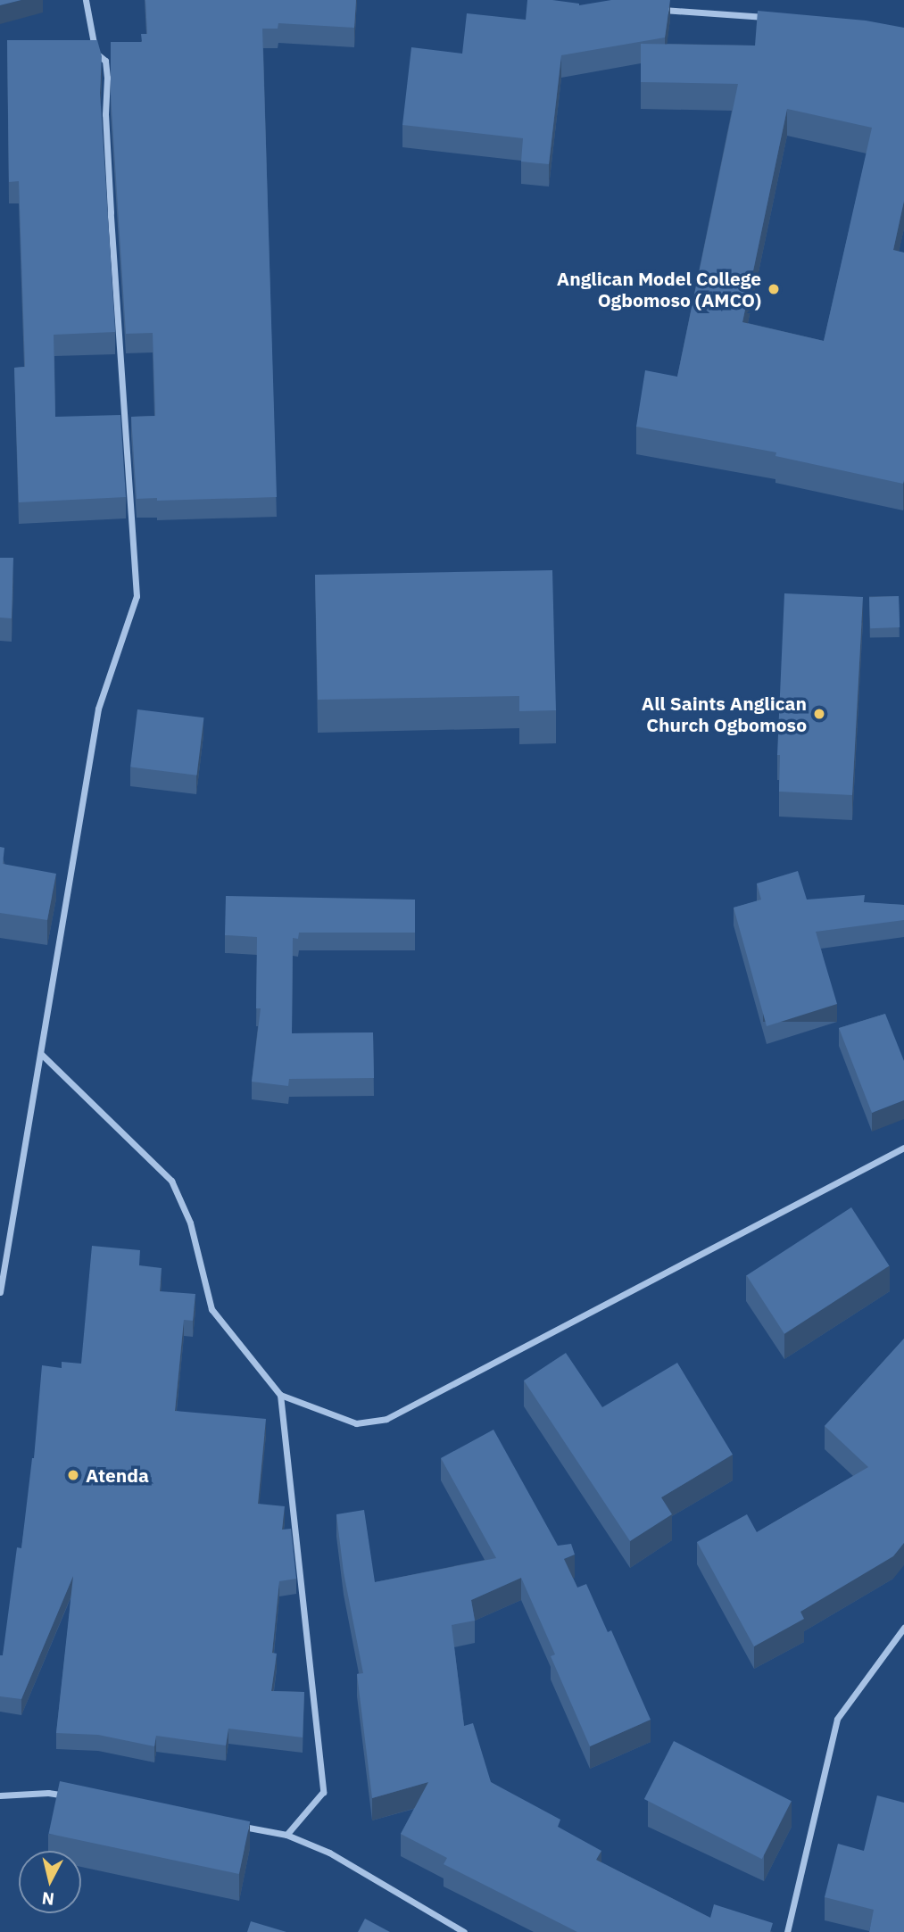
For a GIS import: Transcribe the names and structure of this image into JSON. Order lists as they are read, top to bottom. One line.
{"places":["Anglican Model College Ogbomoso (AMCO)","All Saints Anglican Church Ogbomoso","Atenda"],"north":"bottom"}
